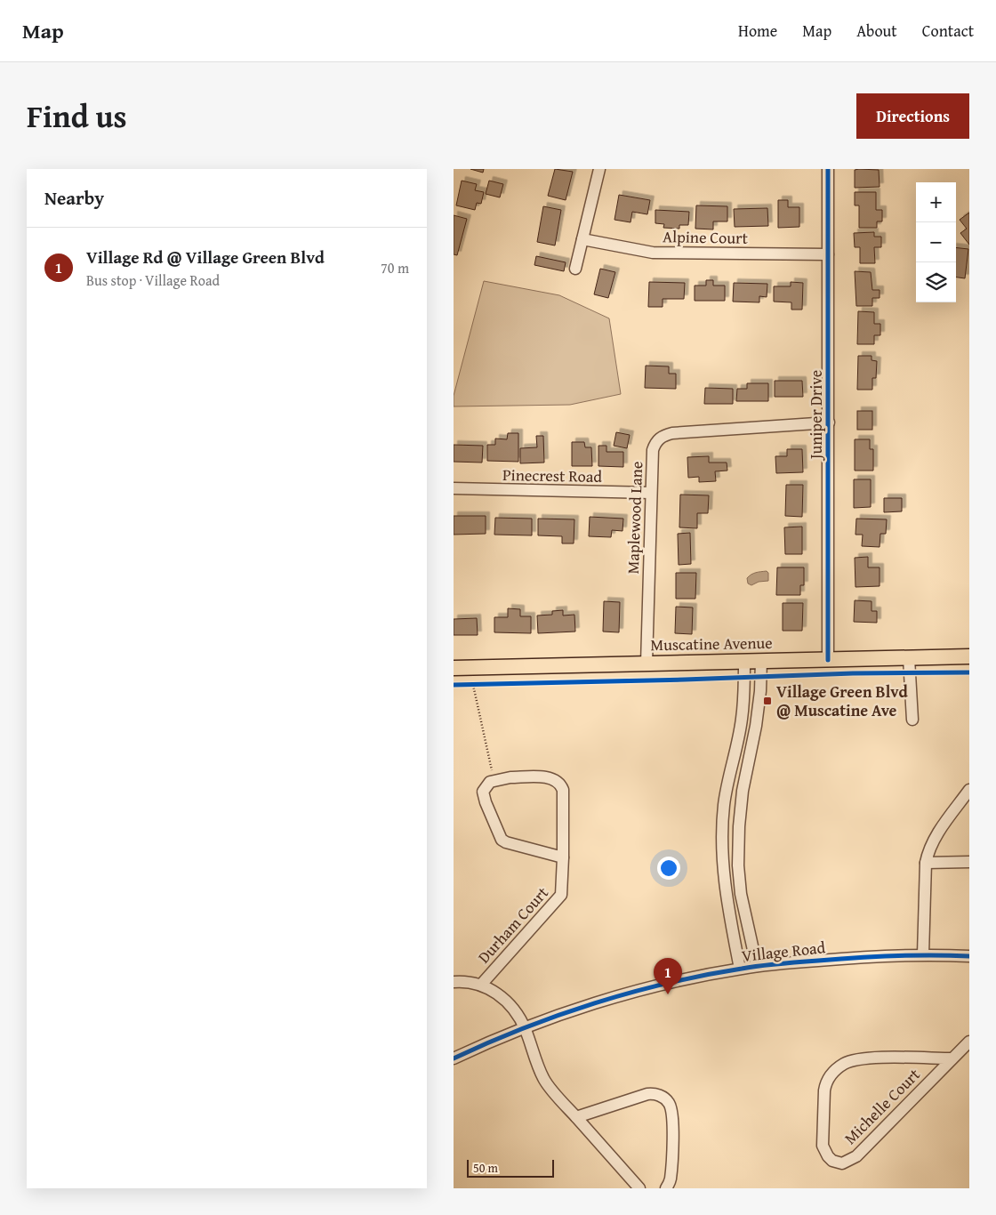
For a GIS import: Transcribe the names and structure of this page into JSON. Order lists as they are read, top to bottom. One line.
{"streets":{"main road":["Muscatine Avenue"],"street":["Alpine Court","Juniper Drive","Pinecrest Road","Maplewood Lane","Durham Court","Village Road","Michelle Court"]},"crossings":[["Alpine Court","Juniper Drive"],["Juniper Drive","Maplewood Lane"],["Juniper Drive","Muscatine Avenue"],["Pinecrest Road","Maplewood Lane"],["Maplewood Lane","Muscatine Avenue"]],"places":{"transit":["Village Green Blvd @ Muscatine Ave"]},"scale_bar":"50 m","page":{"header":"Map","nav":["Home","Map","About","Contact"],"title":"Find us","buttons":"Directions","heading":"Nearby","map_buttons":["+","−"],"list":[{"mark":"1","name":"Village Rd @ Village Green Blvd","note":"Bus stop · Village Road","value":"70 m"}],"pins":"1","scale":"50 m"}}
